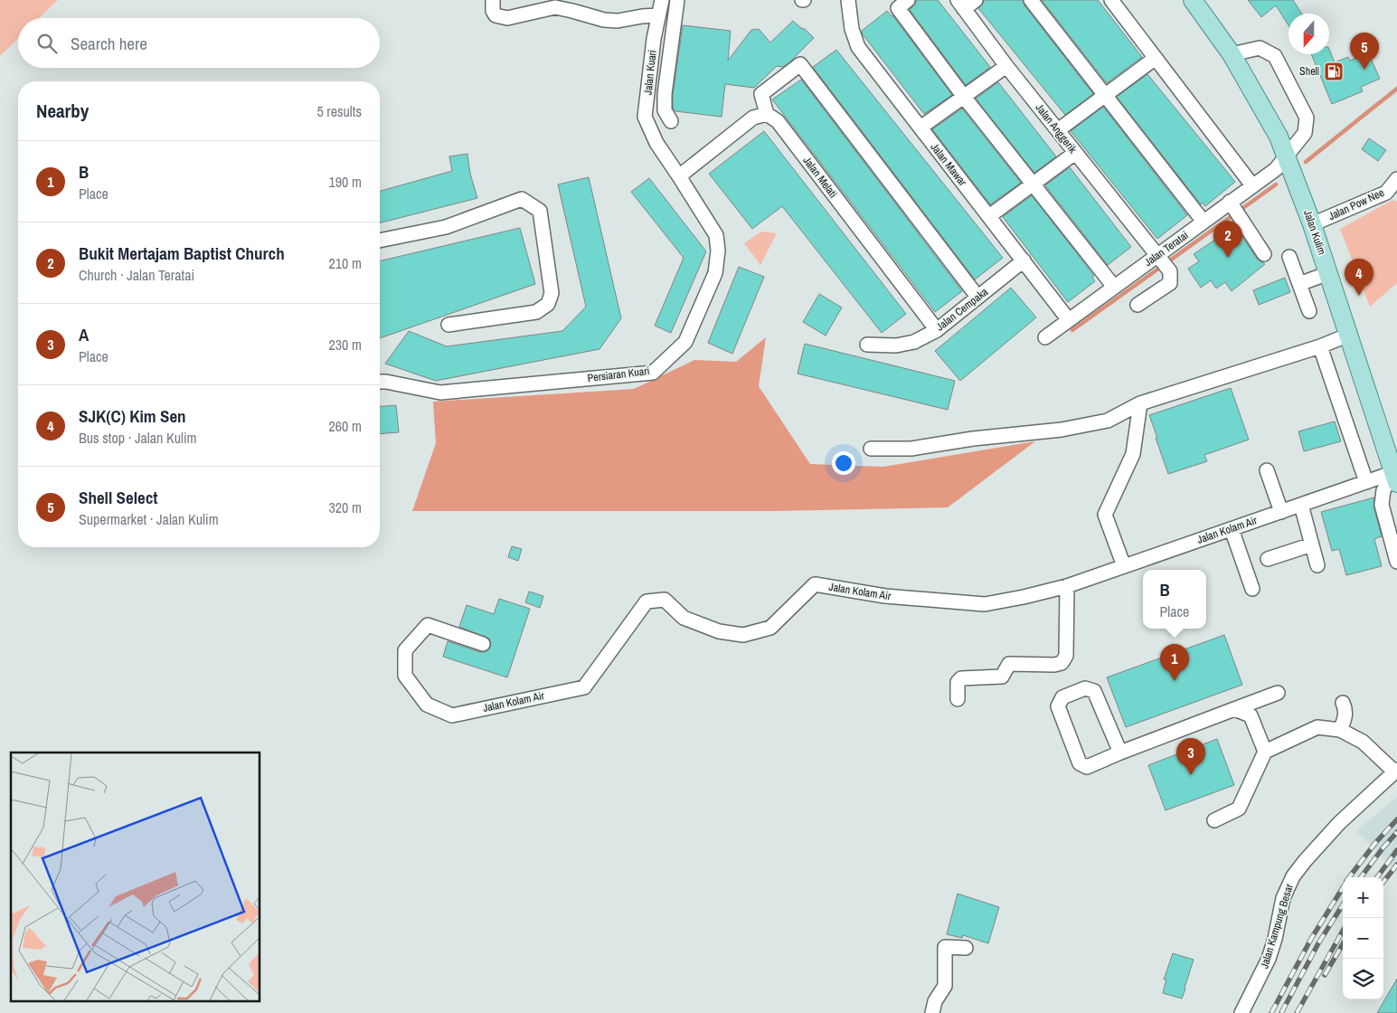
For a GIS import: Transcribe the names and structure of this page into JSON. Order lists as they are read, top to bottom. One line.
{"streets":{"main road":["Jalan Kulim"],"street":["Jalan Kuari","Jalan Anggerik","Jalan Mawar","Jalan Melati","Jalan Pow Nee","Jalan Teratai","Jalan Cempaka","Persiaran Kuari","Jalan Kolam Air","Jalan Kampung Besar"]},"crossings":[["Jalan Kuari","Persiaran Kuari"],["Jalan Anggerik","Jalan Teratai"],["Jalan Mawar","Jalan Teratai"],["Jalan Mawar","Jalan Cempaka"],["Jalan Melati","Jalan Cempaka"],["Jalan Pow Nee","Jalan Kulim"],["Jalan Kulim","Jalan Teratai"],["Jalan Kulim","Jalan Kolam Air"]],"places":{"fuel station":["Shell"]},"north":"bottom","page":{"search":"Search here","pins":["5","2","4","1","3"],"heading":["Nearby","5 results"],"list":[{"mark":"1","name":"B","note":"Place","value":"190 m"},{"mark":"2","name":"Bukit Mertajam Baptist Church","note":"Church · Jalan Teratai","value":"210 m"},{"mark":"3","name":"A","note":"Place","value":"230 m"},{"mark":"4","name":"SJK(C) Kim Sen","note":"Bus stop · Jalan Kulim","value":"260 m"},{"mark":"5","name":"Shell Select","note":"Supermarket · Jalan Kulim","value":"320 m"}],"popup":["B","Place"],"map_buttons":["+","−"]}}
